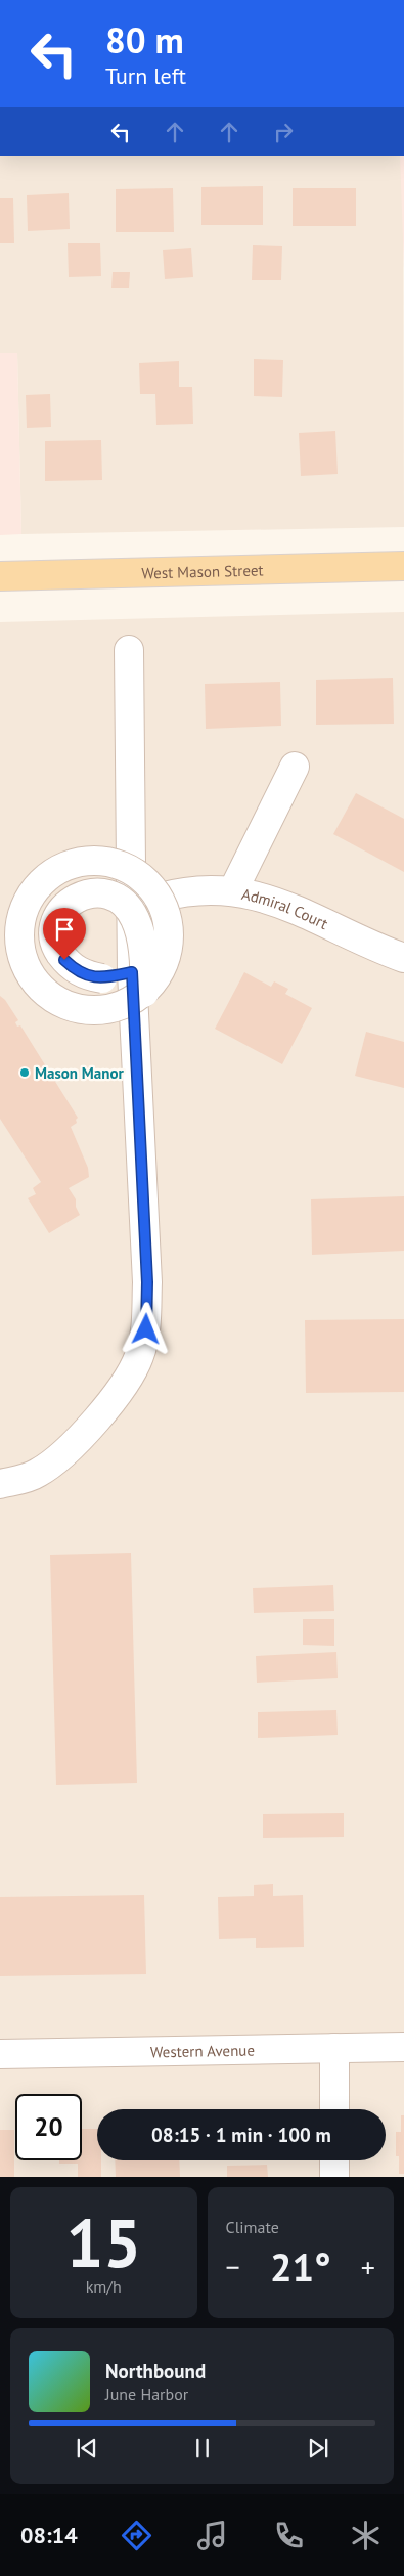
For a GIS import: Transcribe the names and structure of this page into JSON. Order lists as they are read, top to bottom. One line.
{"streets":{"main road":["West Mason Street"],"street":["Admiral Court","Western Avenue"]},"places":["Mason Manor"],"page":{"turn":["80 m","Turn left"],"limit":"20","trip":"08:15 · 1 min · 100 m","tile":[["15","km/h"],"Climate"],"heat":["−","21°","+"],"song":["Northbound","June Harbor"],"tabs":"08:14"}}
